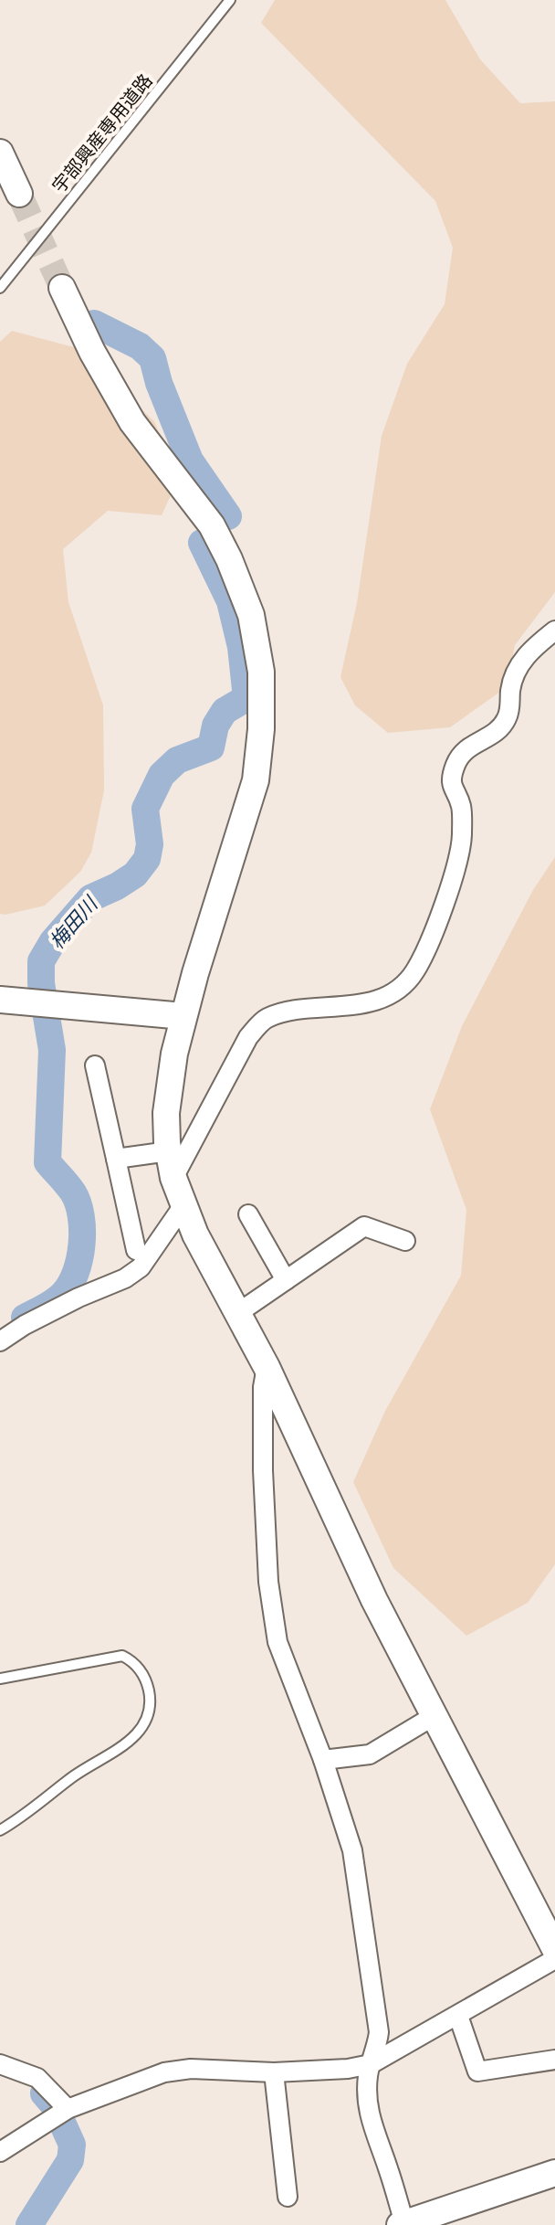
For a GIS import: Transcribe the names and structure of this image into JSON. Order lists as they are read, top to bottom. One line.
{"streets":{"lane":["宇部興産専用道路"]},"water":["梅田川"]}
